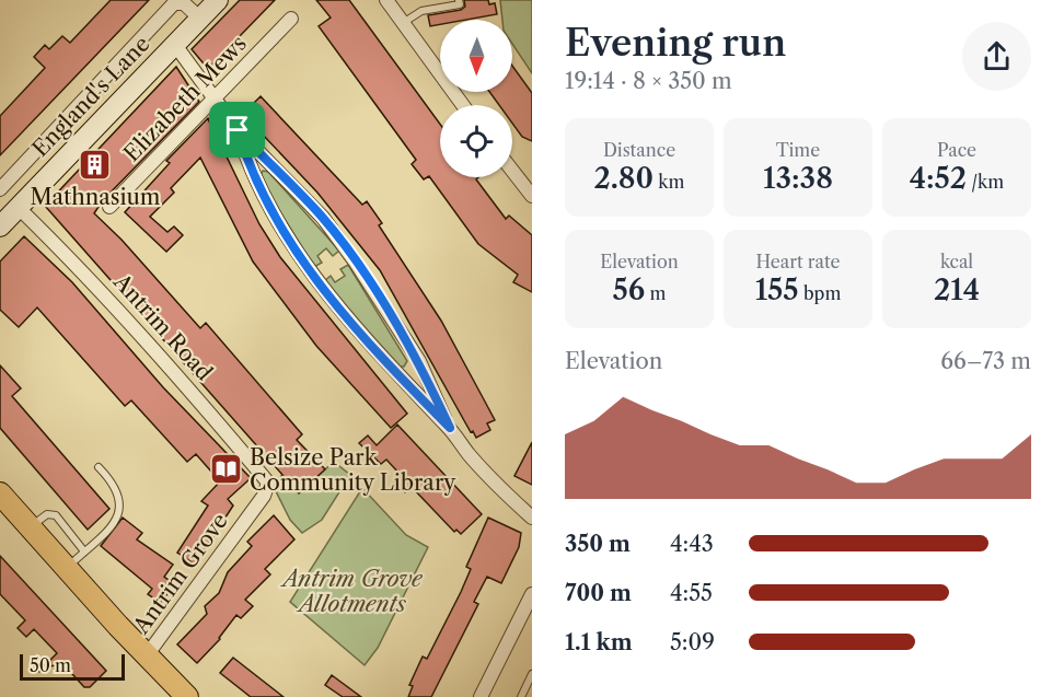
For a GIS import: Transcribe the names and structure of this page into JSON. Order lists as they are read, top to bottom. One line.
{"streets":{"street":["England's Lane","Elizabeth Mews","Antrim Road","Antrim Grove"]},"crossings":[["England's Lane","Antrim Road"],["Antrim Road","Antrim Grove"]],"parks":["Antrim Grove Allotments"],"places":{"building":["Mathnasium"],"library":["Belsize Park Community Library"]},"scale_bar":"50 m","north":"bottom","page":{"heading":["Evening run","19:14 · 8 × 350 m"],"stats":[["Distance","2.80 km"],["Time","13:38"],["Pace","4:52 /km"],["Elevation","56 m"],["Heart rate","155 bpm"],["kcal","214"]],"chart":["Elevation","66–73 m"],"list":[{"name":"350 m","note":"4:43"},{"name":"700 m","note":"4:55"},{"name":"1.1 km","note":"5:09"}],"scale":"50 m"}}
